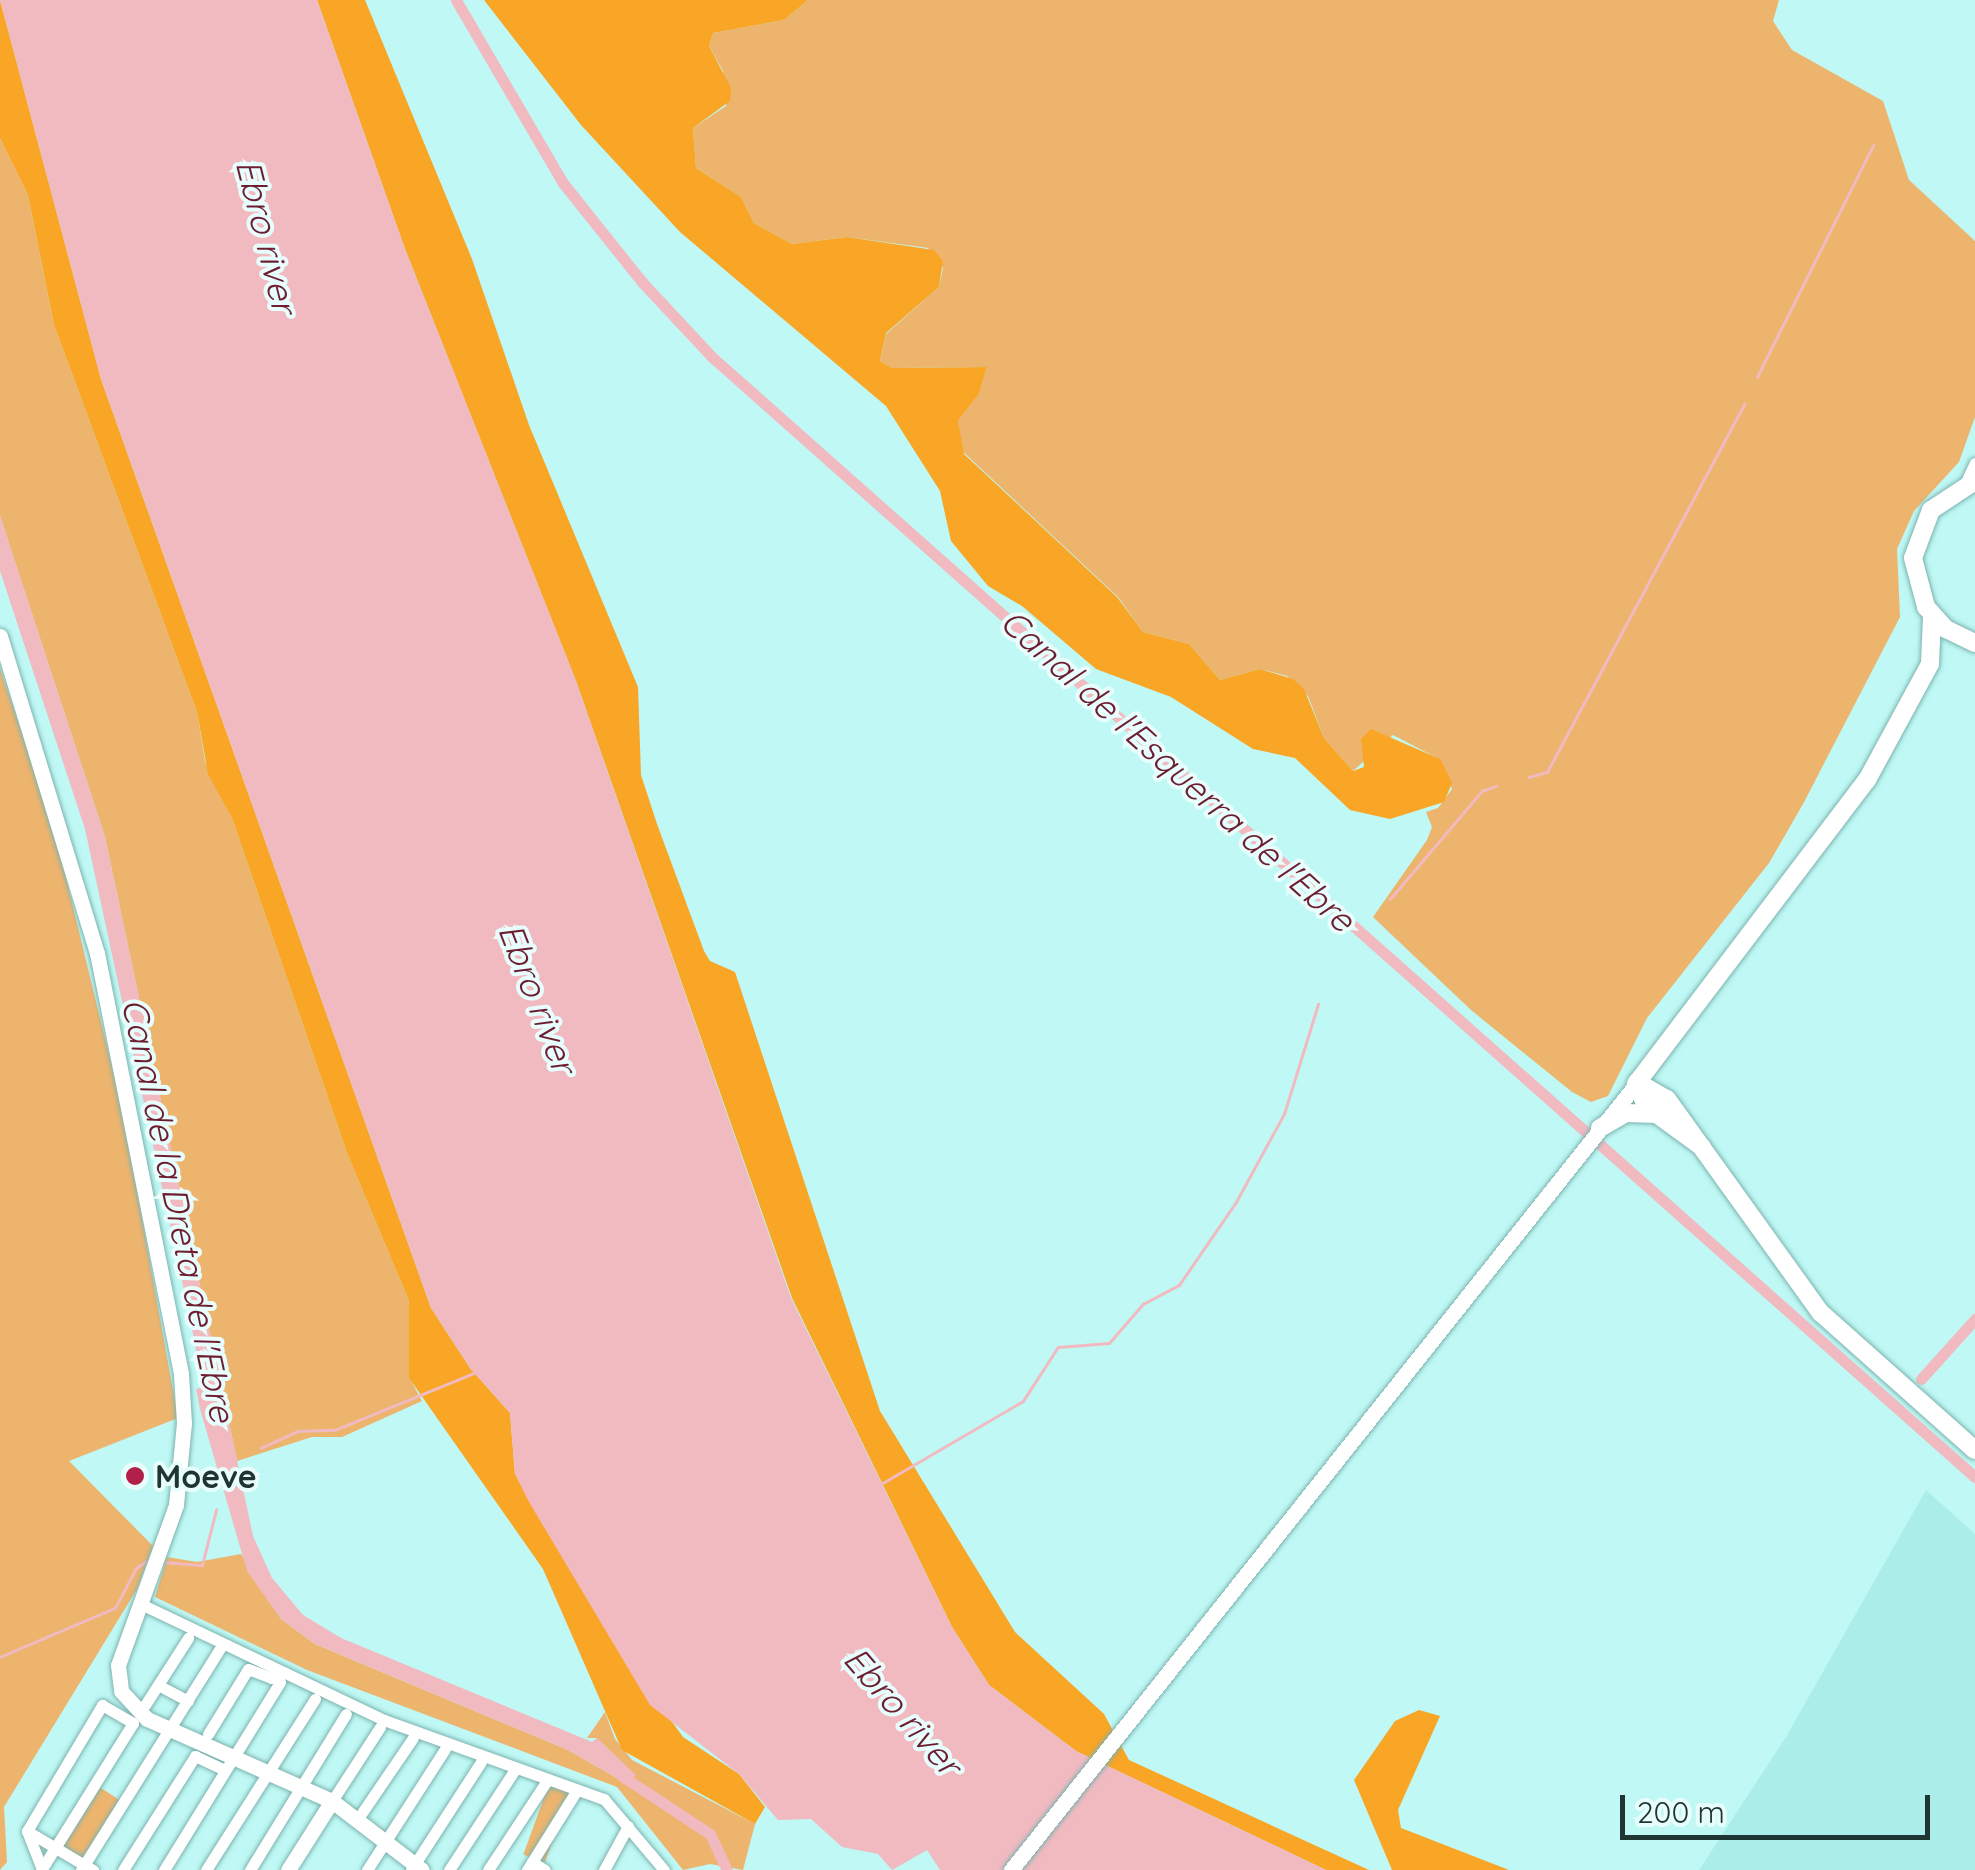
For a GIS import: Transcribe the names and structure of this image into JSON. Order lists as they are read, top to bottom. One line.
{"water":["Ebro river","Canal de l'Esquerra de l'Ebre","Canal de la Dreta de l'Ebre"],"places":["Moeve"],"scale_bar":"200 m"}
